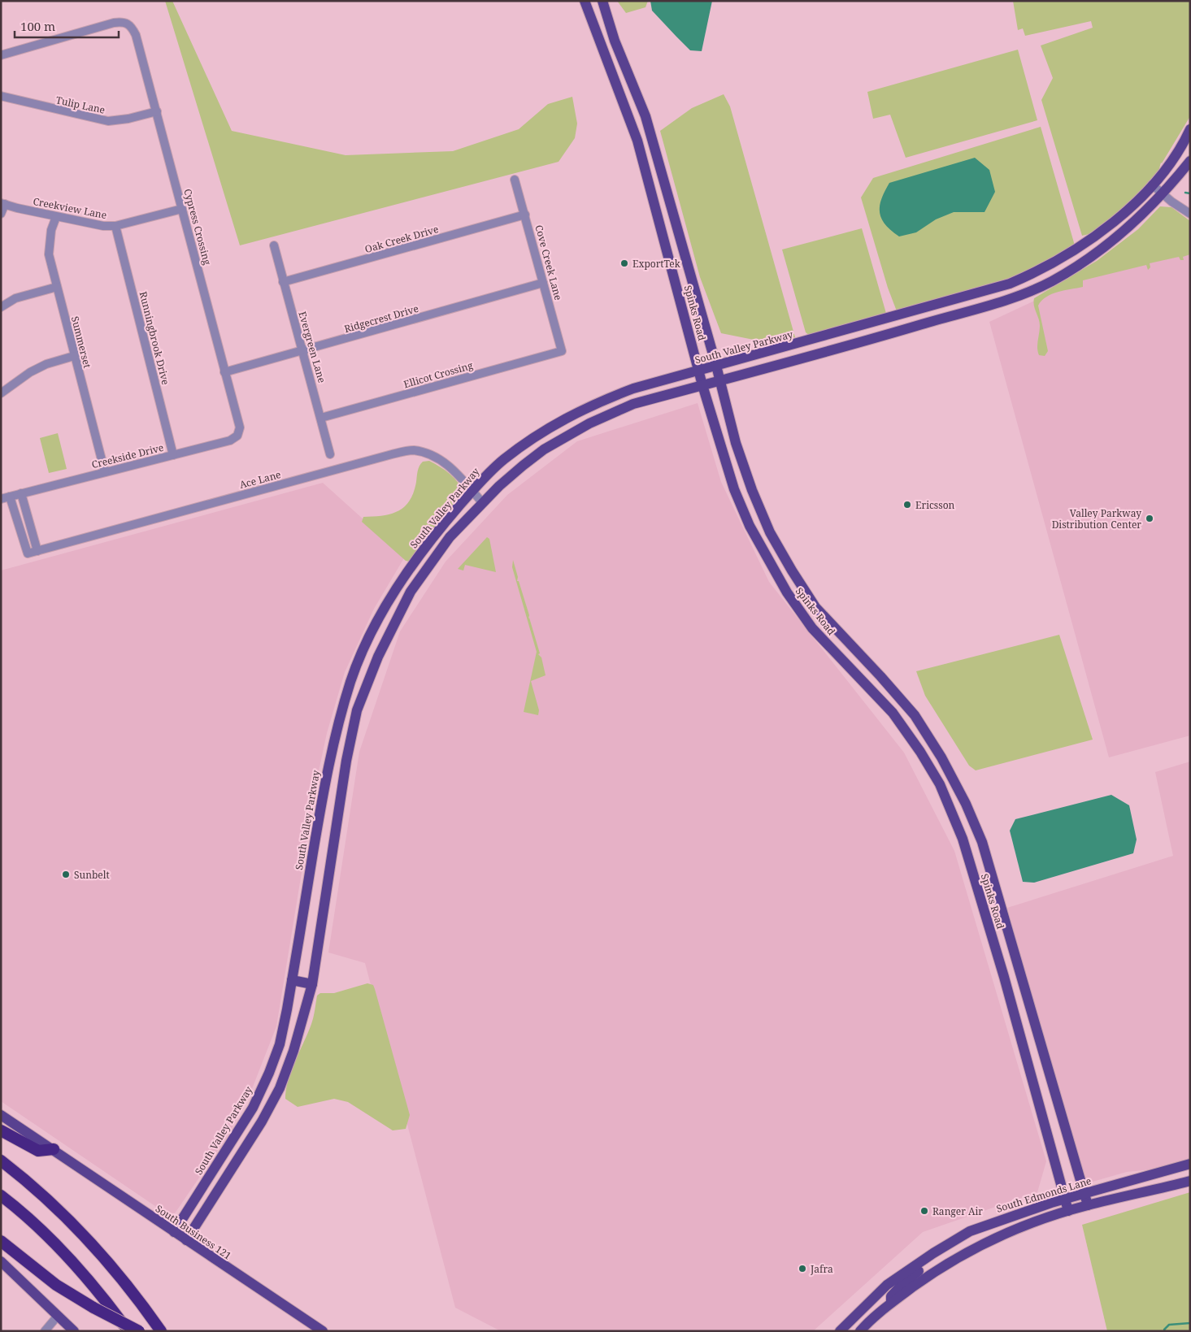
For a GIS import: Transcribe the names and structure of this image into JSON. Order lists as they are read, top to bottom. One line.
{"streets":{"main road":["Spinks Road","South Valley Parkway","South Edmonds Lane","South Business 121"],"street":["Tulip Lane","Creekview Lane","Cypress Crossing","Oak Creek Drive","Cove Creek Lane","Ridgecrest Drive","Runningbrook Drive","Summerset","Evergreen Lane","Ellicot Crossing","Creekside Drive","Ace Lane"]},"crossings":[["Tulip Lane","Cypress Crossing"],["Creekview Lane","Cypress Crossing"],["Creekview Lane","Runningbrook Drive"],["Creekview Lane","Summerset"],["Cypress Crossing","Ridgecrest Drive"],["Cypress Crossing","Creekside Drive"],["Oak Creek Drive","Cove Creek Lane"],["Oak Creek Drive","Evergreen Lane"],["Cove Creek Lane","Ridgecrest Drive"],["Cove Creek Lane","Ellicot Crossing"],["Spinks Road","South Valley Parkway"],["Spinks Road","South Edmonds Lane"],["Ridgecrest Drive","Evergreen Lane"],["Runningbrook Drive","Creekside Drive"],["Summerset","Creekside Drive"],["Evergreen Lane","Ellicot Crossing"],["South Valley Parkway","Ace Lane"],["South Valley Parkway","South Business 121"],["Creekside Drive","Ace Lane"]],"places":["ExportTek","Ericsson","Valley Parkway Distribution Center","Sunbelt","Ranger Air","Jafra"],"scale_bar":"100 m"}
